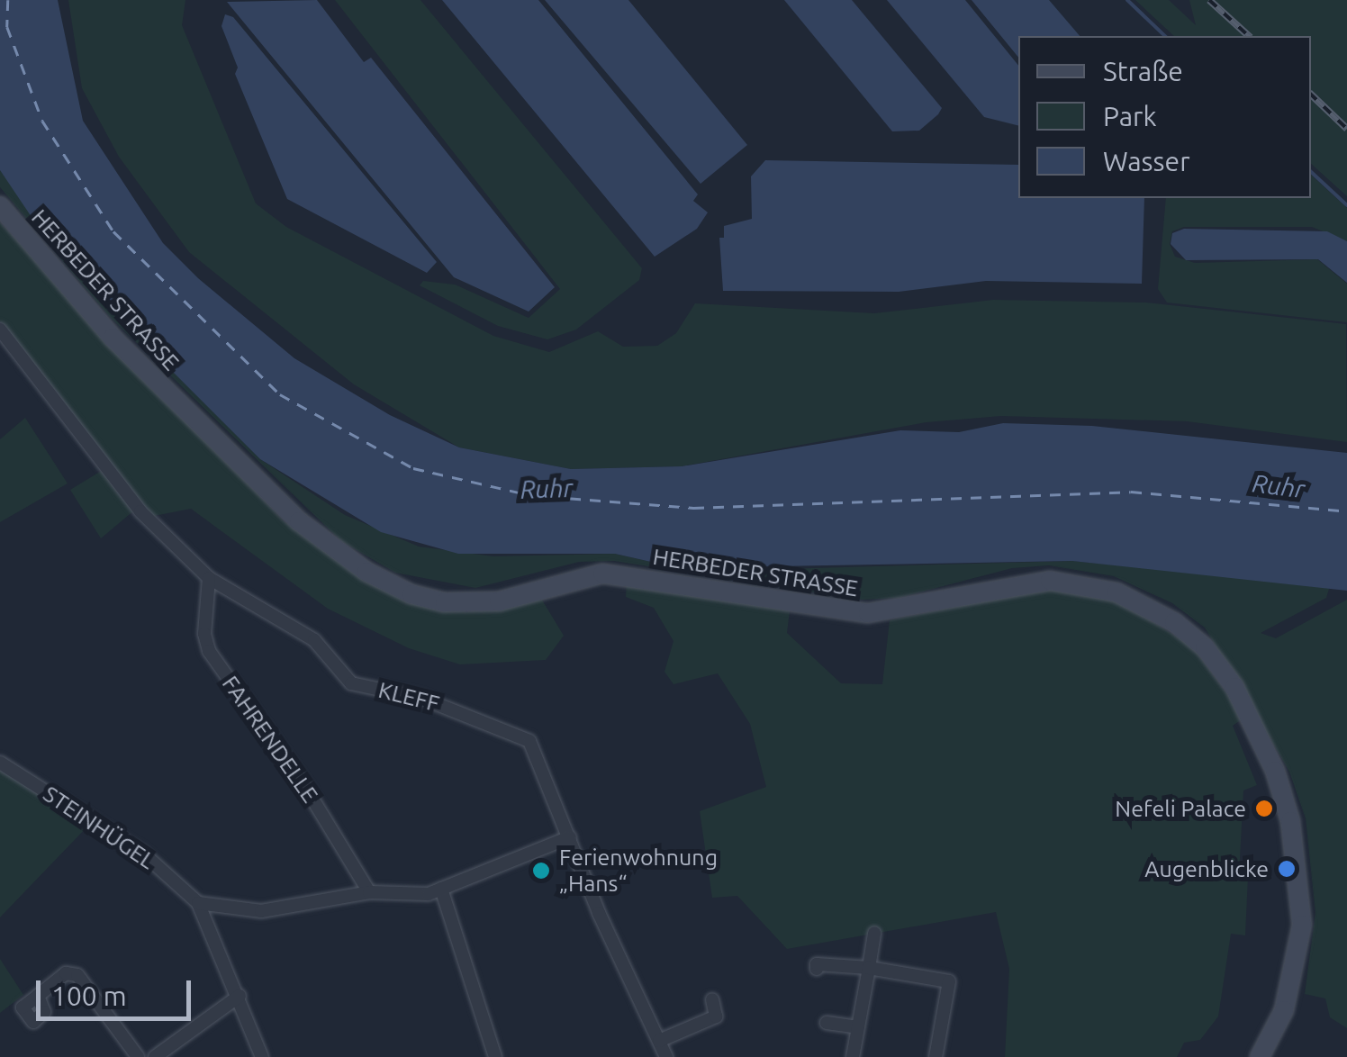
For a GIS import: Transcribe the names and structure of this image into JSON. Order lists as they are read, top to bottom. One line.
{"streets":{"main road":["HERBEDER STRASSE"],"street":["KLEFF","FAHRENDELLE","STEINHÜGEL"]},"crossings":[["KLEFF","FAHRENDELLE"]],"water":["Ruhr"],"places":["Nefeli Palace","Augenblicke","Ferienwohnung „Hans“"],"legend":["Straße","Park","Wasser"],"scale_bar":"100 m"}
